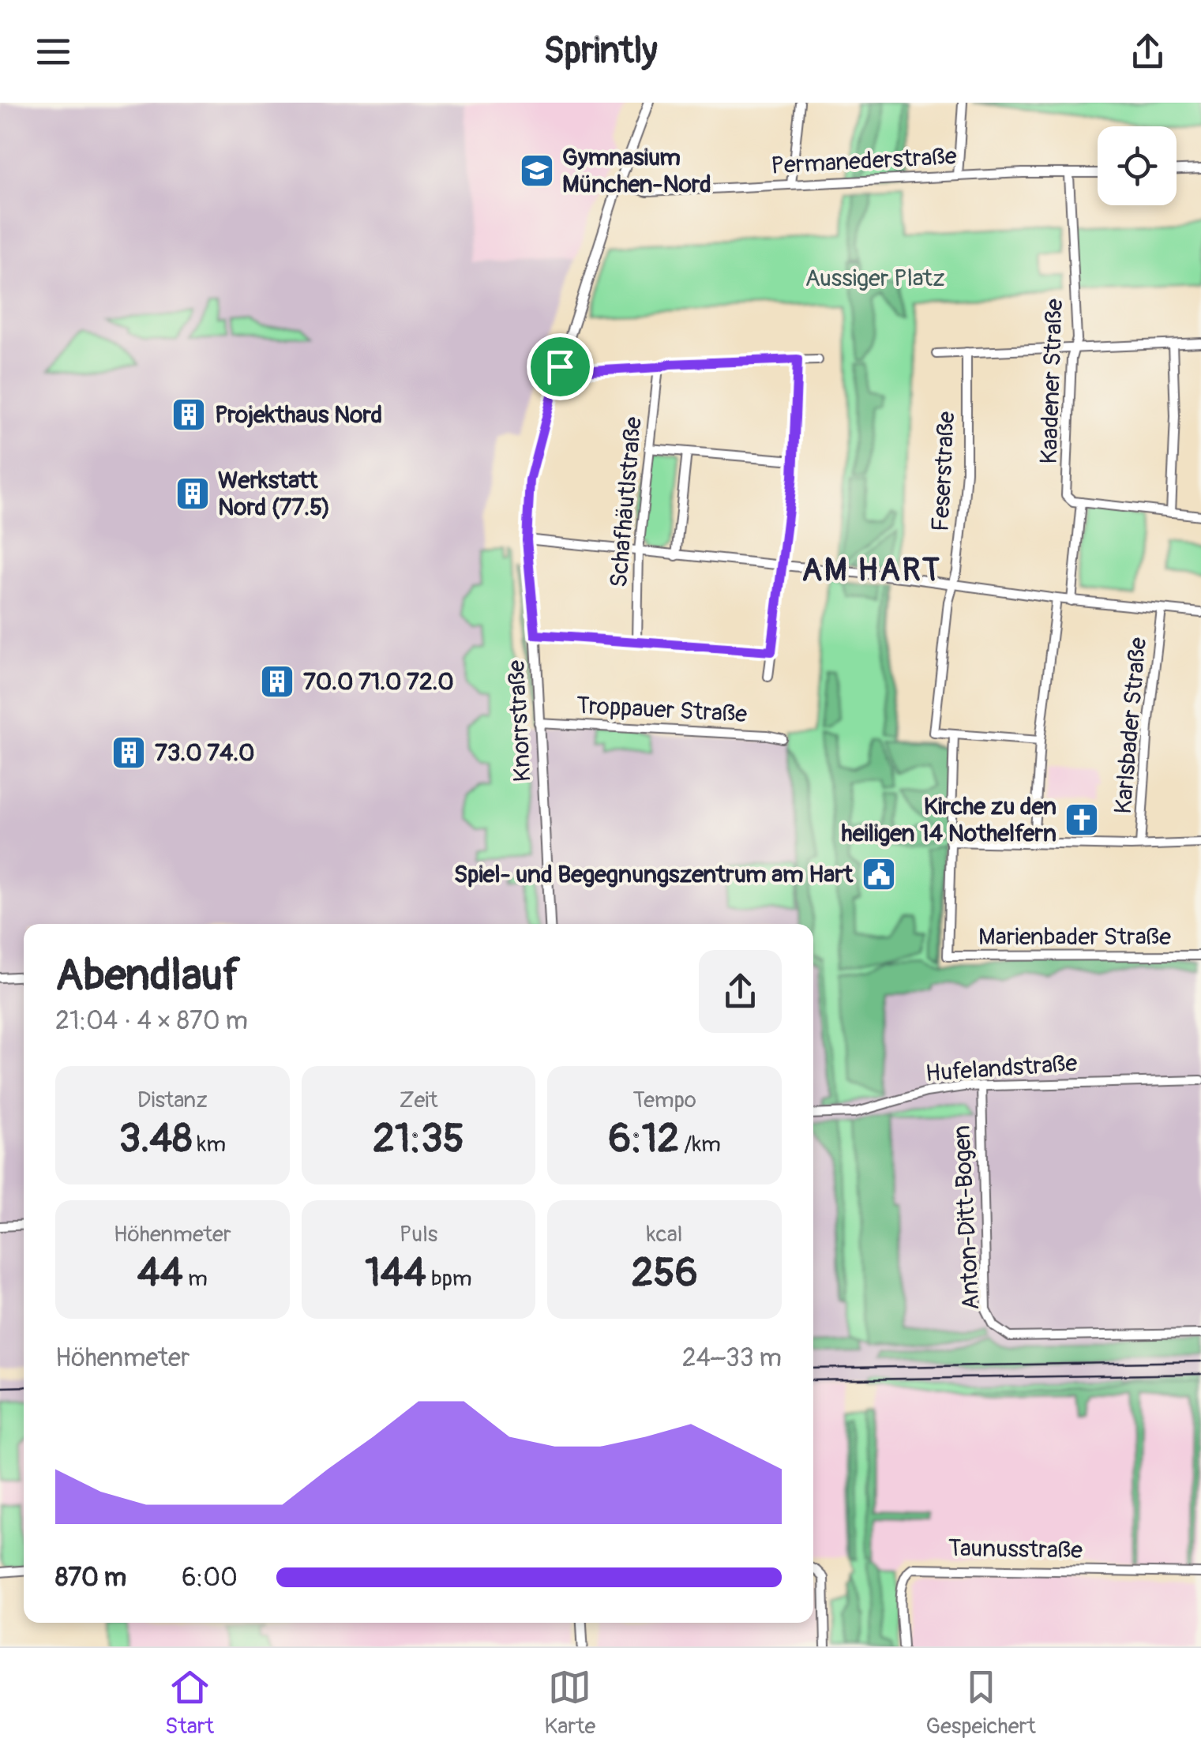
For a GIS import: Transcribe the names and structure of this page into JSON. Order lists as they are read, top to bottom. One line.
{"streets":{"street":["Permanederstraße","Kaadener Straße","Feserstraße","Schafhäutlstraße","Troppauer Straße","Knorrstraße","Karlsbader Straße","Marienbader Straße","Hufelandstraße","Anton-Ditt-Bogen","Taunusstraße"]},"crossings":[["Permanederstraße","Kaadener Straße"],["Permanederstraße","Knorrstraße"],["Troppauer Straße","Knorrstraße"],["Hufelandstraße","Anton-Ditt-Bogen"]],"districts":["AM HART"],"parks":["Aussiger Platz"],"places":{"school or university":["Gymnasium München-Nord"],"building":["Projekthaus Nord","Werkstatt Nord (77.5)","70.0 71.0 72.0","73.0 74.0"],"church":["Kirche zu den heiligen 14 Nothelfern"],"public building":["Spiel- und Begegnungszentrum am Hart"]},"page":{"header":"Sprintly","heading":["Abendlauf","21:04 · 4 × 870 m"],"stats":[["Distanz","3.48 km"],["Zeit","21:35"],["Tempo","6:12 /km"],["Höhenmeter","44 m"],["Puls","144 bpm"],["kcal","256"]],"chart":["Höhenmeter","24–33 m"],"list":[{"name":"870 m","note":"6:00"}],"tabs":["Start","Karte","Gespeichert"]}}
